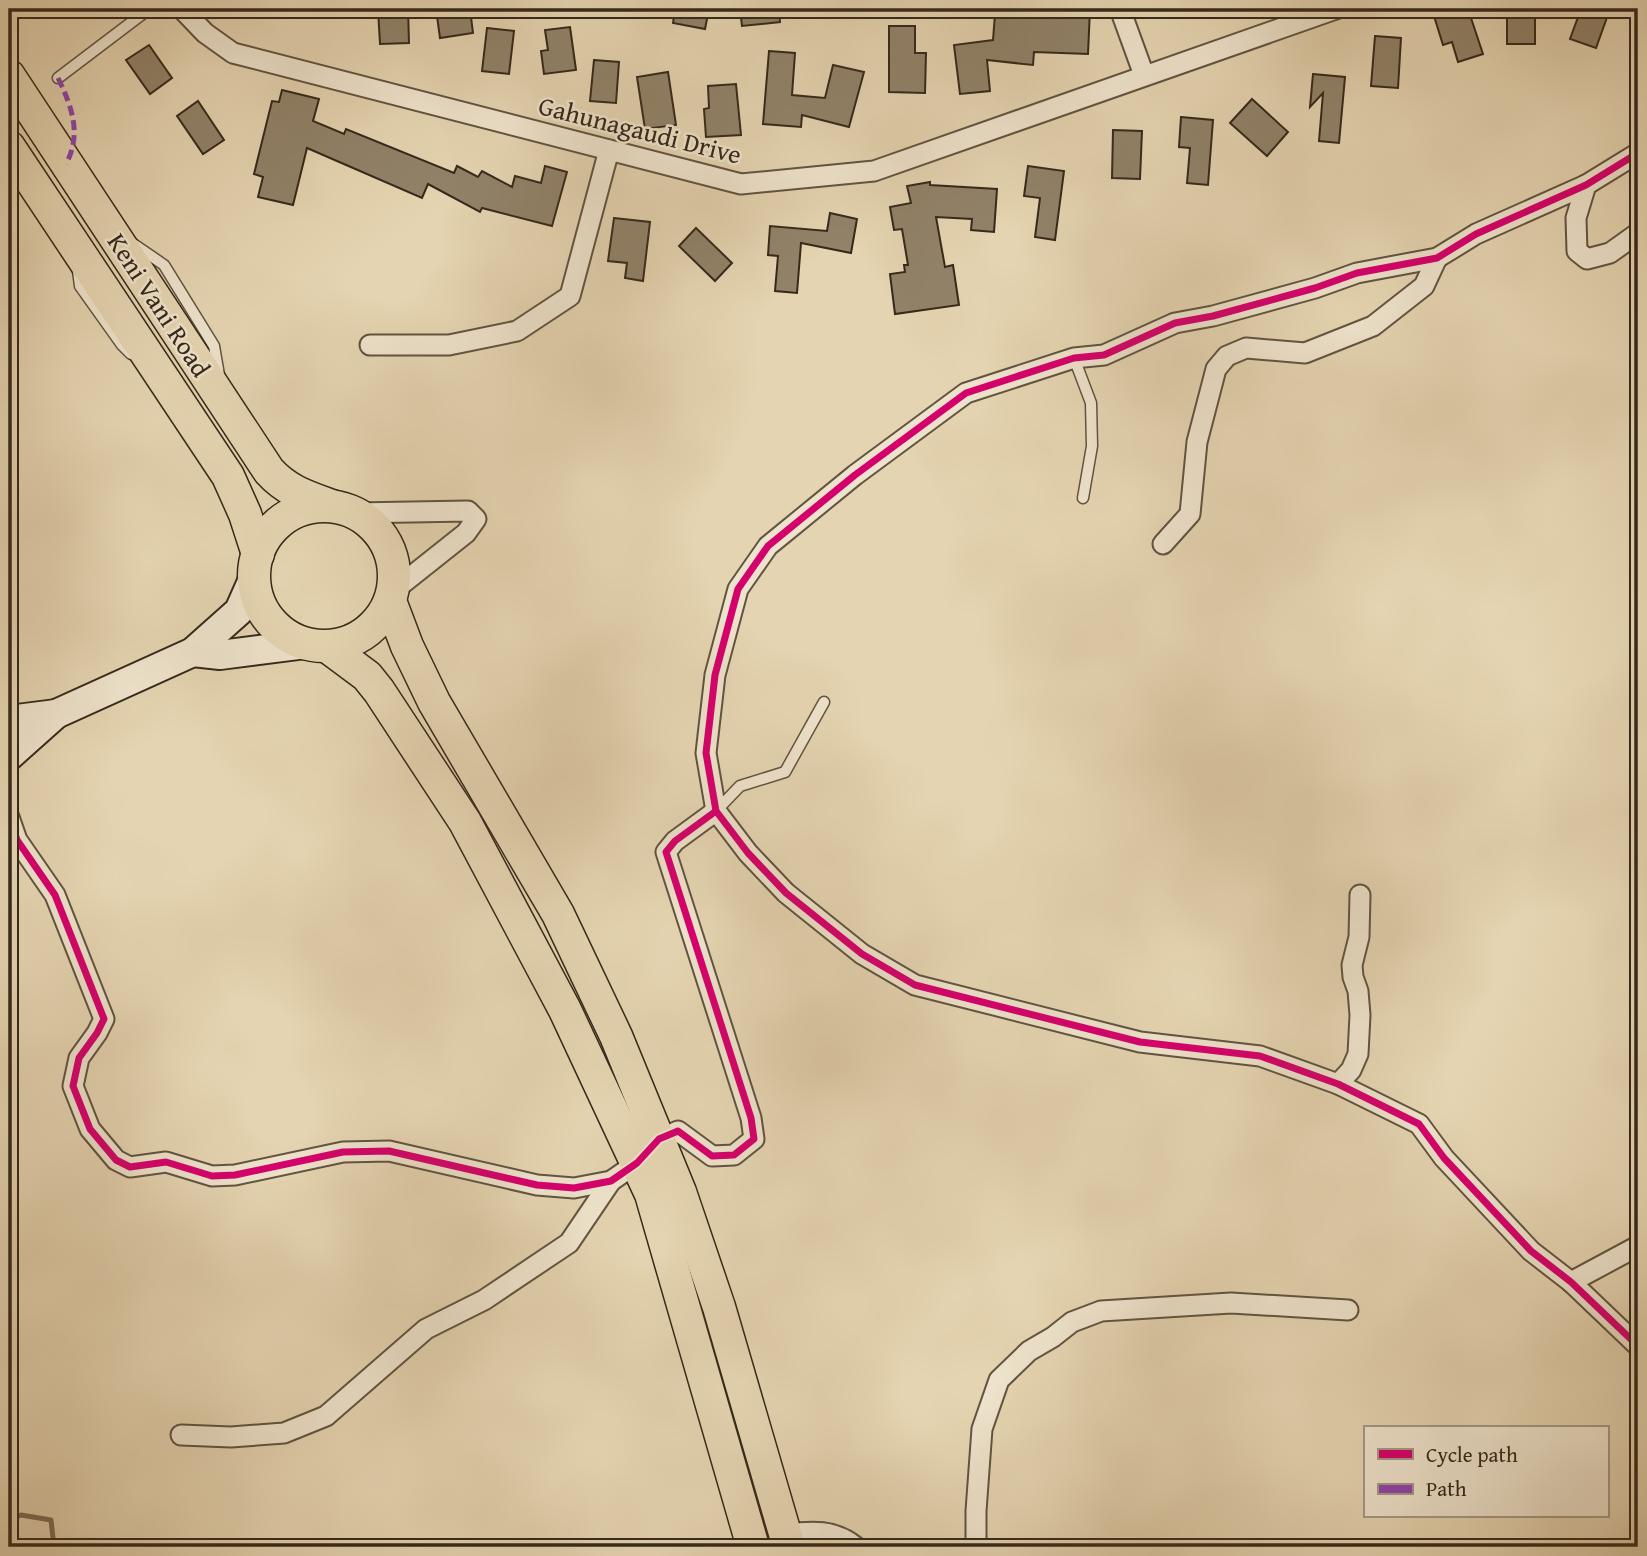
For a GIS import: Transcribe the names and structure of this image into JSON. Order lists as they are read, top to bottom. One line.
{"streets":{"main road":["Keni Vani Road"],"street":["Gahunagaudi Drive"]},"legend":["Cycle path","Path"]}
